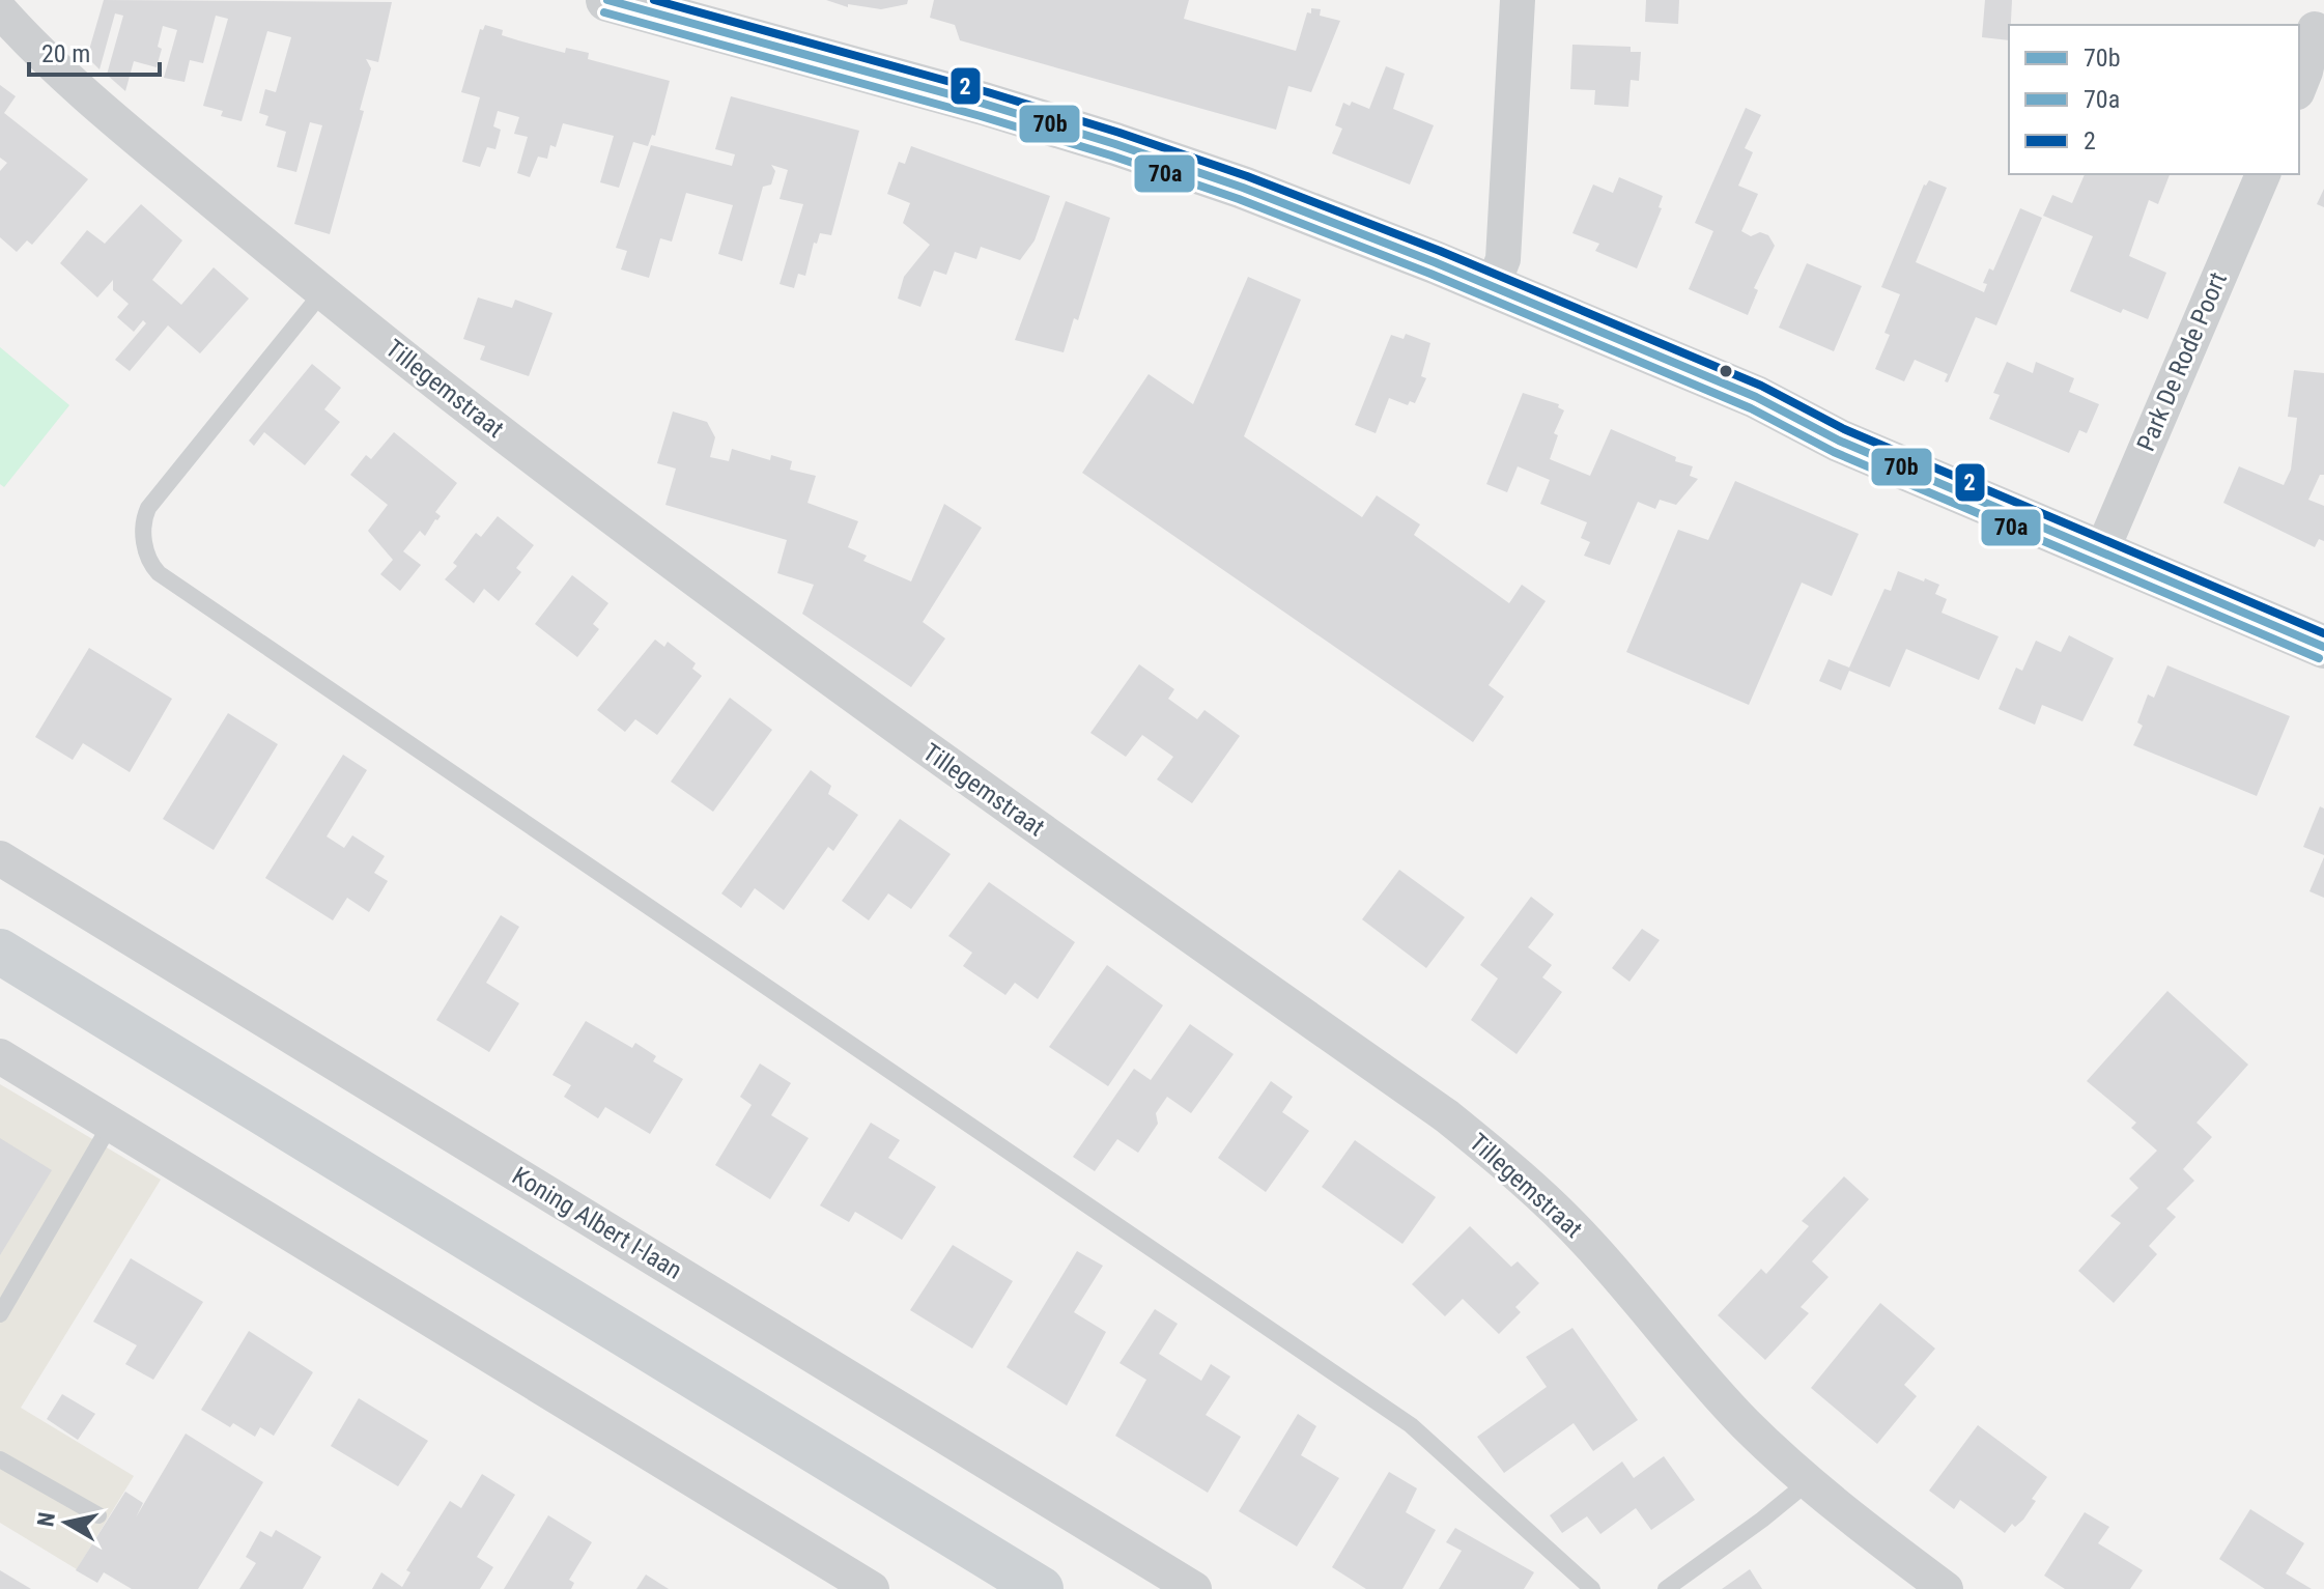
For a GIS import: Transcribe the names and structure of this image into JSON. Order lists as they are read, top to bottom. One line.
{"streets":{"street":["Park De Rode Poort","Tillegemstraat","Koning Albert I-laan"]},"lines":["transit line 70b","transit line 2","transit line 70a"],"legend":["70b","70a","2"],"scale_bar":"20 m","north":"left"}
